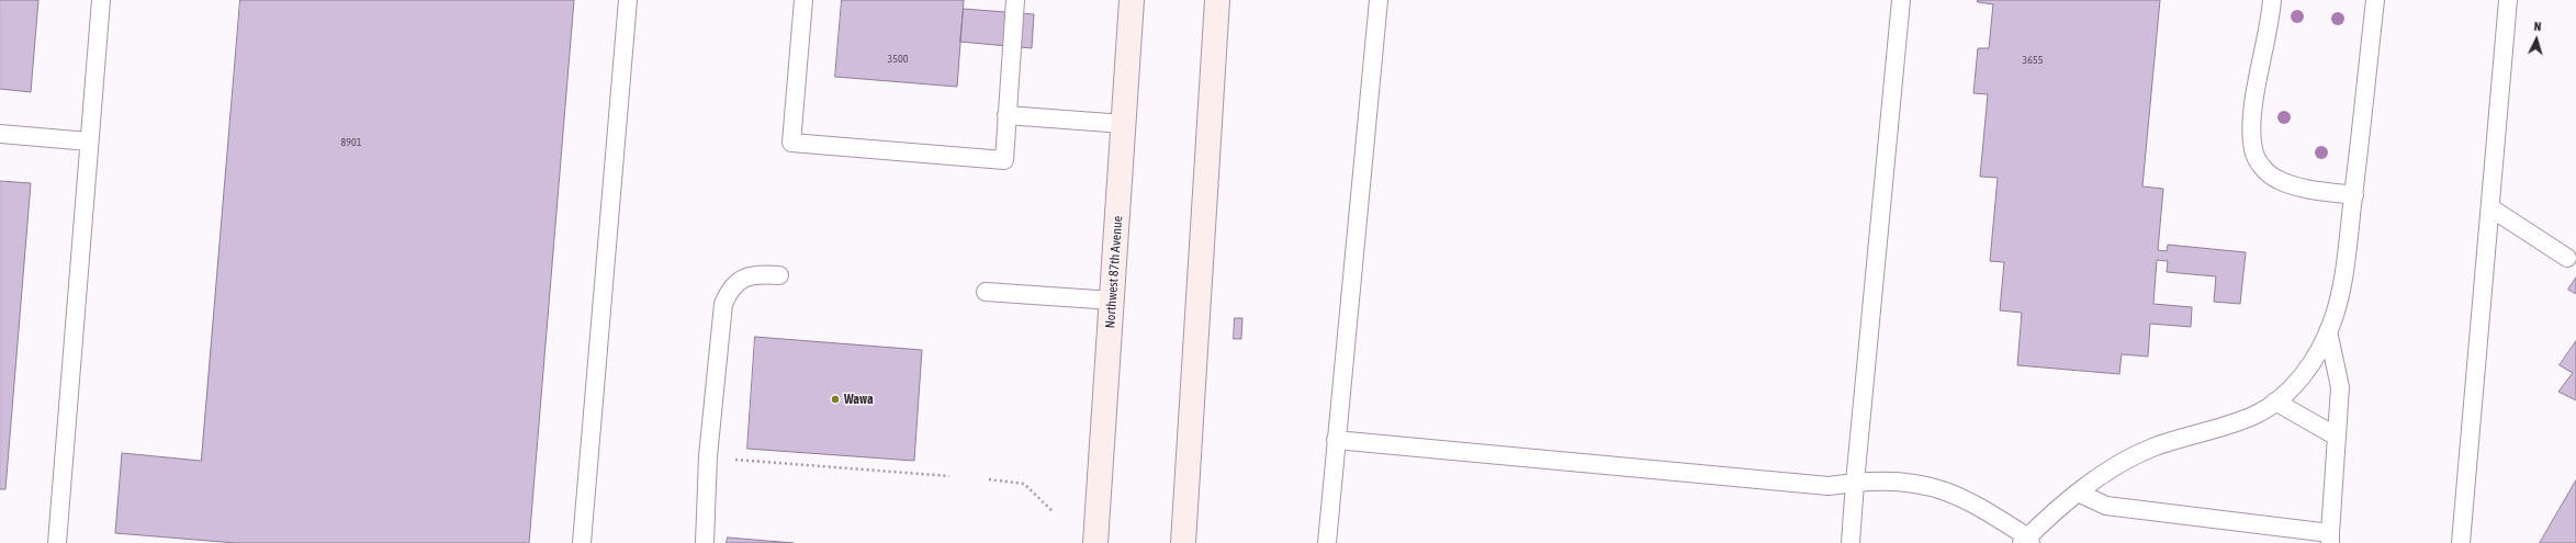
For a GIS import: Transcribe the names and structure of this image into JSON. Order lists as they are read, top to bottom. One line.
{"streets":{"main road":["Northwest 87th Avenue"]},"places":["Wawa"],"house_numbers":["3500","3655","8901"],"north":"top"}
